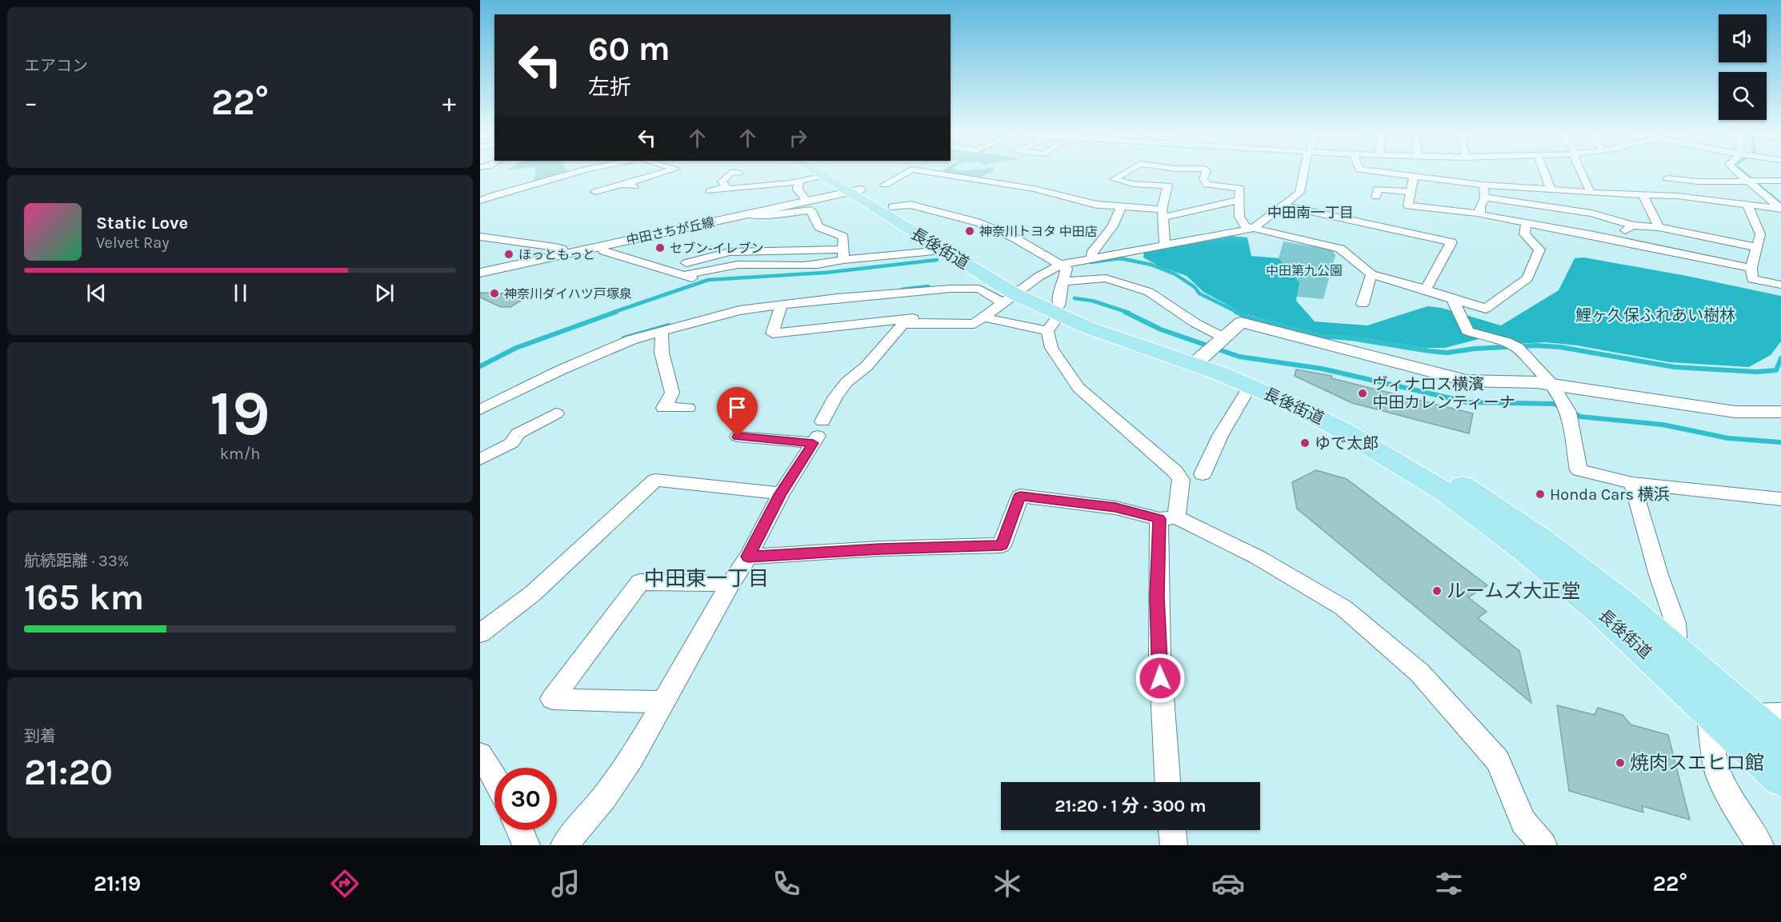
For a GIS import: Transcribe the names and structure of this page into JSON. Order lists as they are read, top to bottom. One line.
{"streets":{"main road":["長後街道"],"street":["中田さちが丘線"]},"crossings":[["中田さちが丘線","長後街道"]],"districts":["中田南一丁目","中田東一丁目"],"parks":["中田第九公園","鯉ヶ久保ふれあい樹林"],"places":["神奈川トヨタ 中田店","セブン-イレブン","ほっともっと","神奈川ダイハツ戸塚泉","ヴィナロス横濱 中田カレンティーナ","ゆで太郎","Honda Cars 横浜","ルームズ大正堂","焼肉スエヒロ館"],"page":{"tile":["エアコン",["19","km/h"],["航続距離 · 33%","165 km"],["到着","21:20"]],"turn":["60 m","左折"],"heat":["−","22°","+"],"song":["Static Love","Velvet Ray"],"limit":"30","trip":"21:20 · 1 分 · 300 m","tabs":["21:19","22°"]}}
